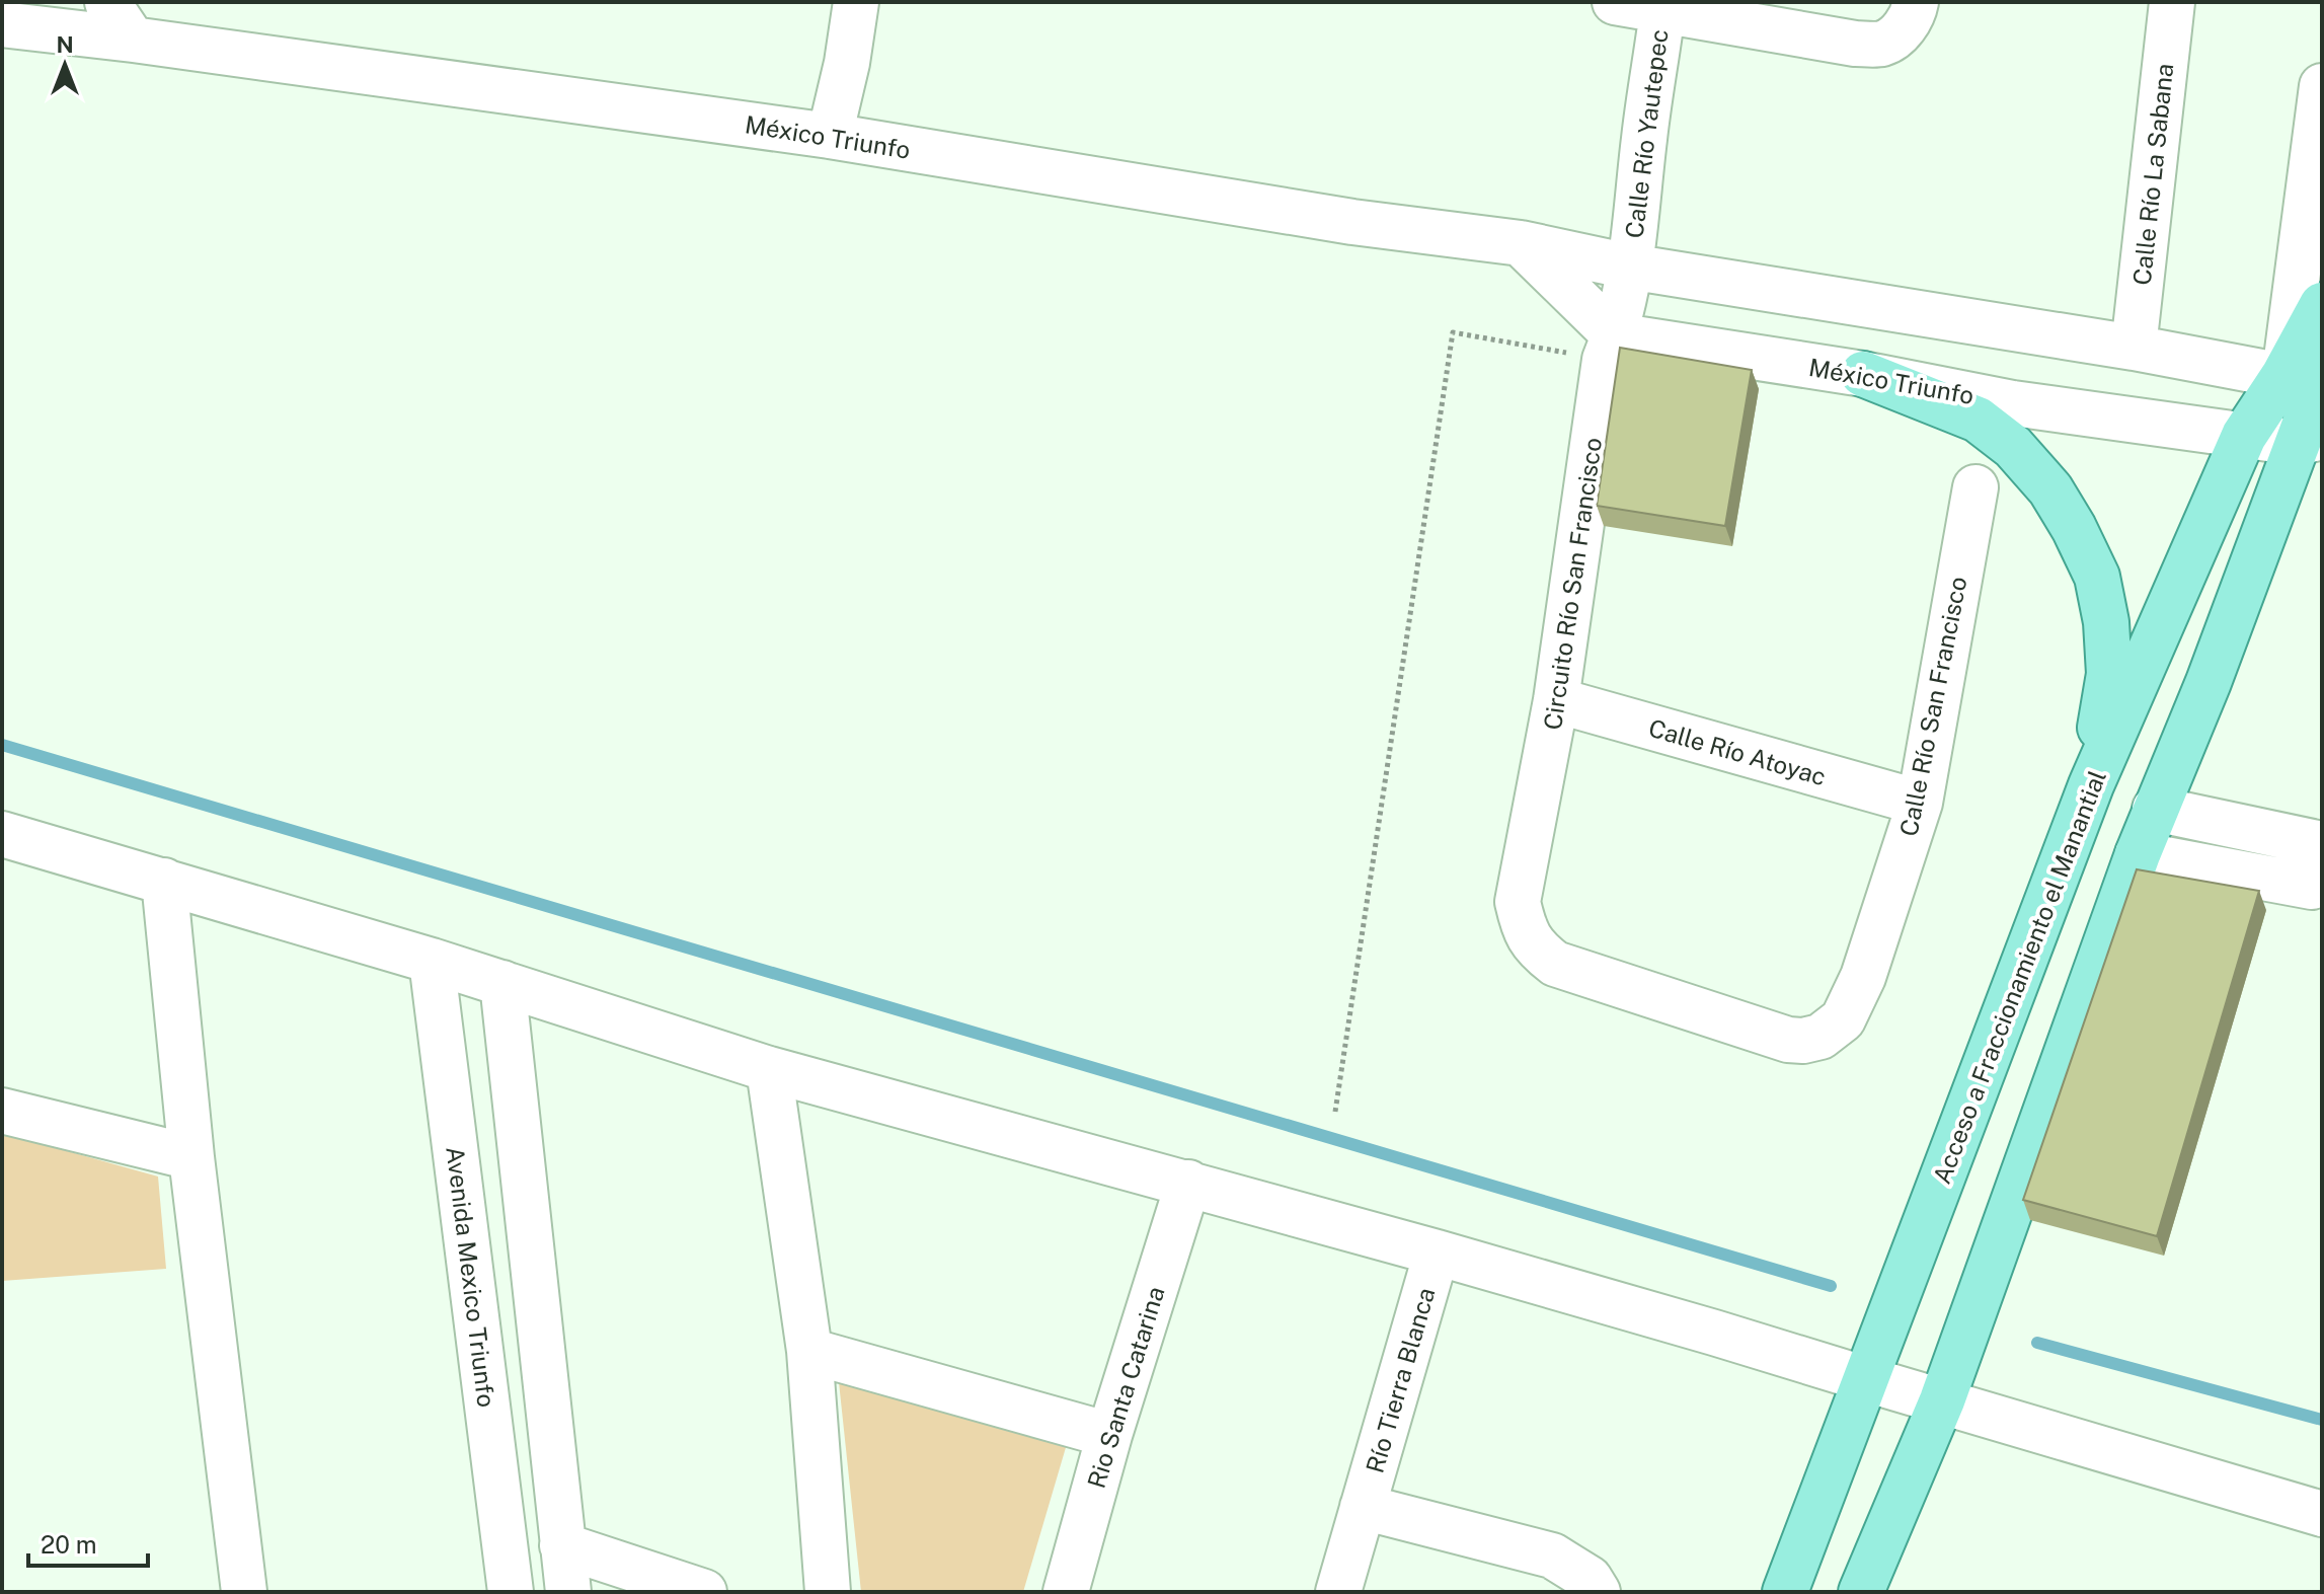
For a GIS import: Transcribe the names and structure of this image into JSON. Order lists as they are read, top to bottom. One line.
{"streets":{"main road":["Acceso a Fraccionamiento el Manantial"],"street":["Calle Río Yautepec","México Triunfo","Calle Río La Sabana","Circuito Río San Francisco","Calle Río San Francisco","Calle Río Atoyac","Avenida Mexico Triunfo","Río Tierra Blanca","Rio Santa Catarina"]},"crossings":[["Calle Río Yautepec","México Triunfo"],["Calle Río Yautepec","Circuito Río San Francisco"],["México Triunfo","Calle Río La Sabana"],["México Triunfo","Circuito Río San Francisco"],["México Triunfo","Acceso a Fraccionamiento el Manantial"],["Circuito Río San Francisco","Calle Río San Francisco"],["Circuito Río San Francisco","Calle Río Atoyac"],["Calle Río San Francisco","Calle Río Atoyac"]],"scale_bar":"20 m","north":"top"}
